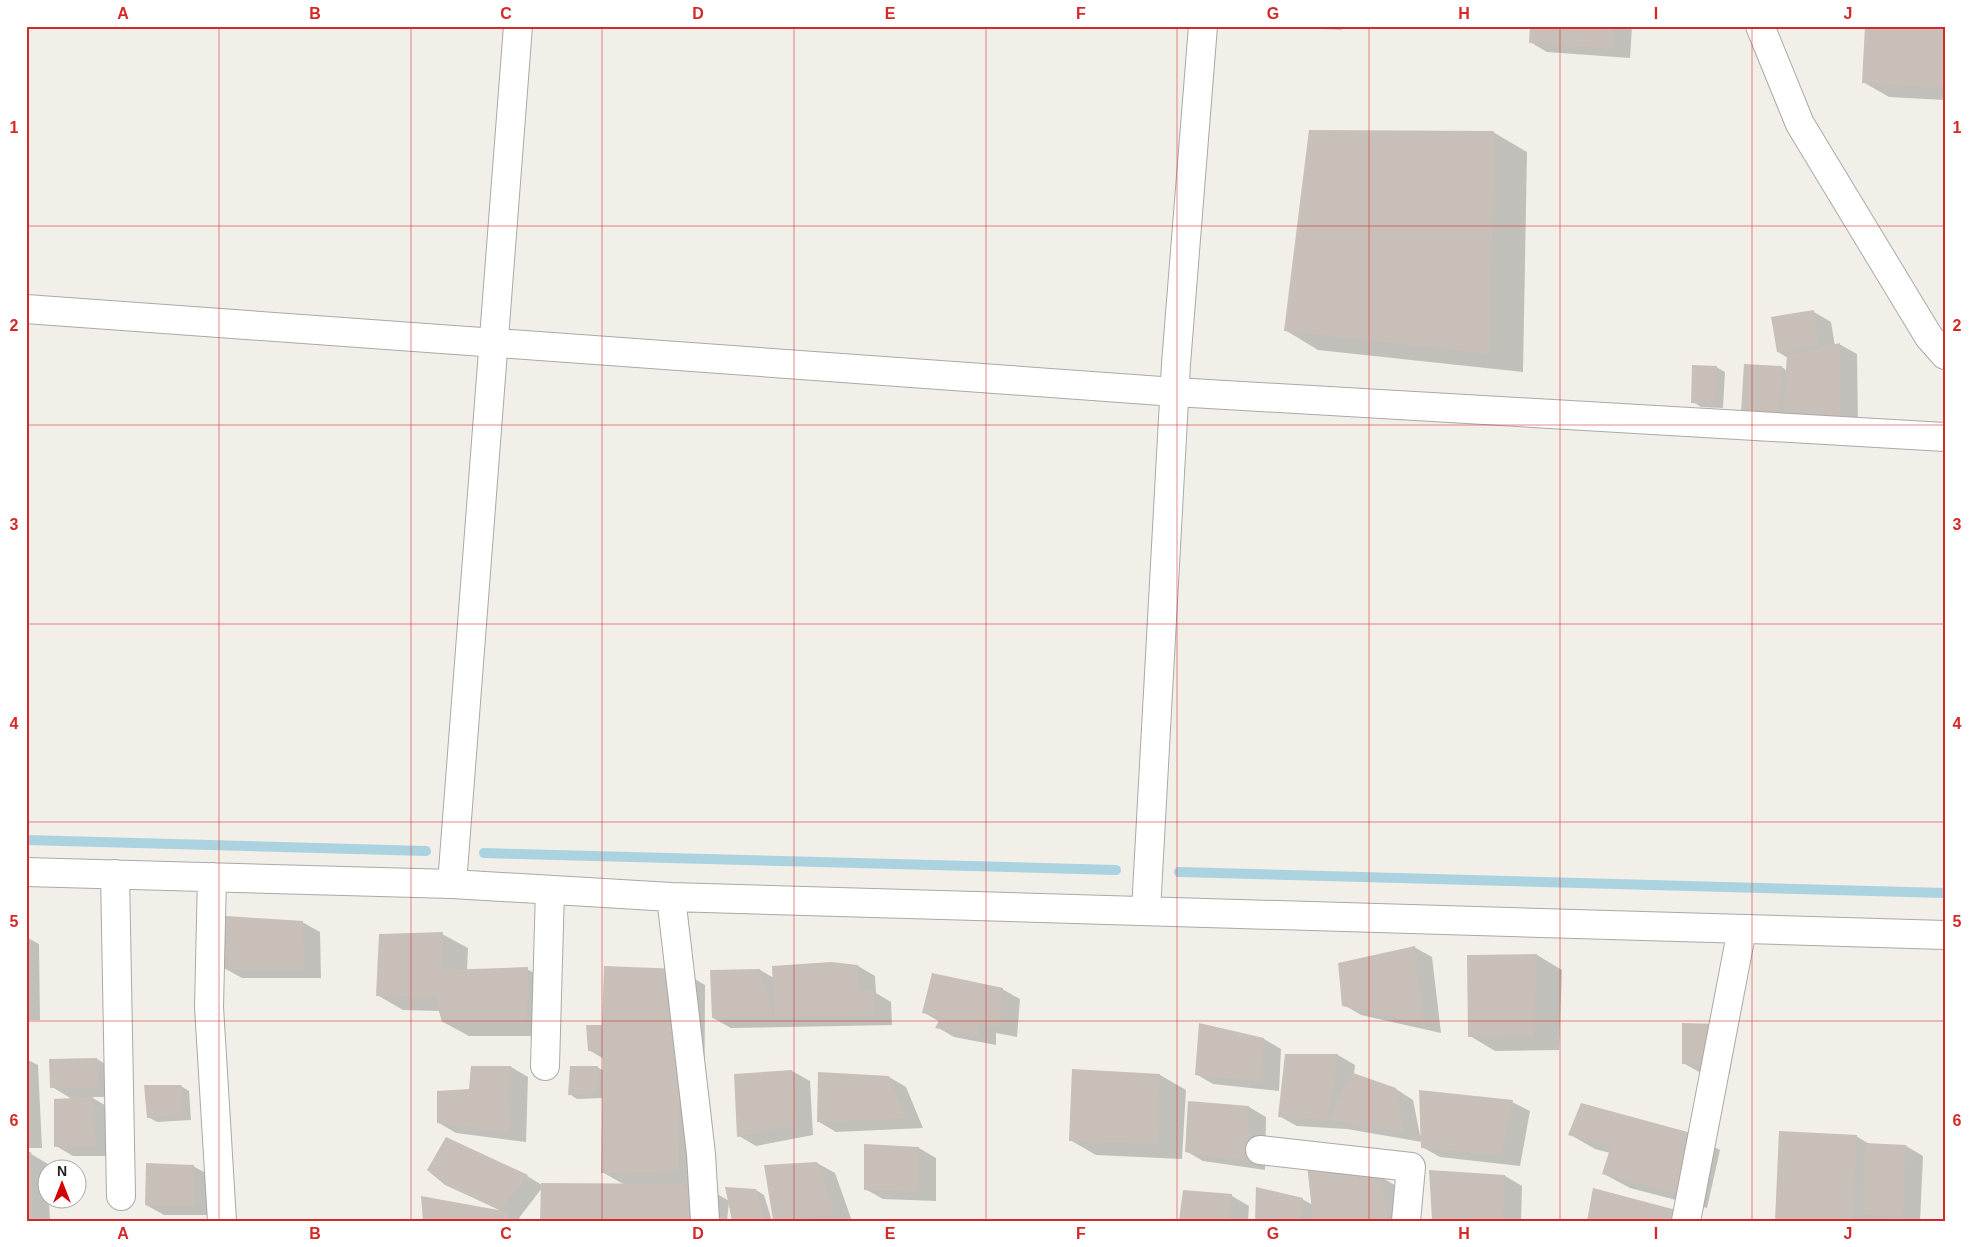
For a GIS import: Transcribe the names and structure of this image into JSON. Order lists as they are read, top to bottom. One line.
{"north":"top","grid":{"columns":["A","B","C","D","E","F","G","H","I","J"],"rows":["1","2","3","4","5","6"]}}
